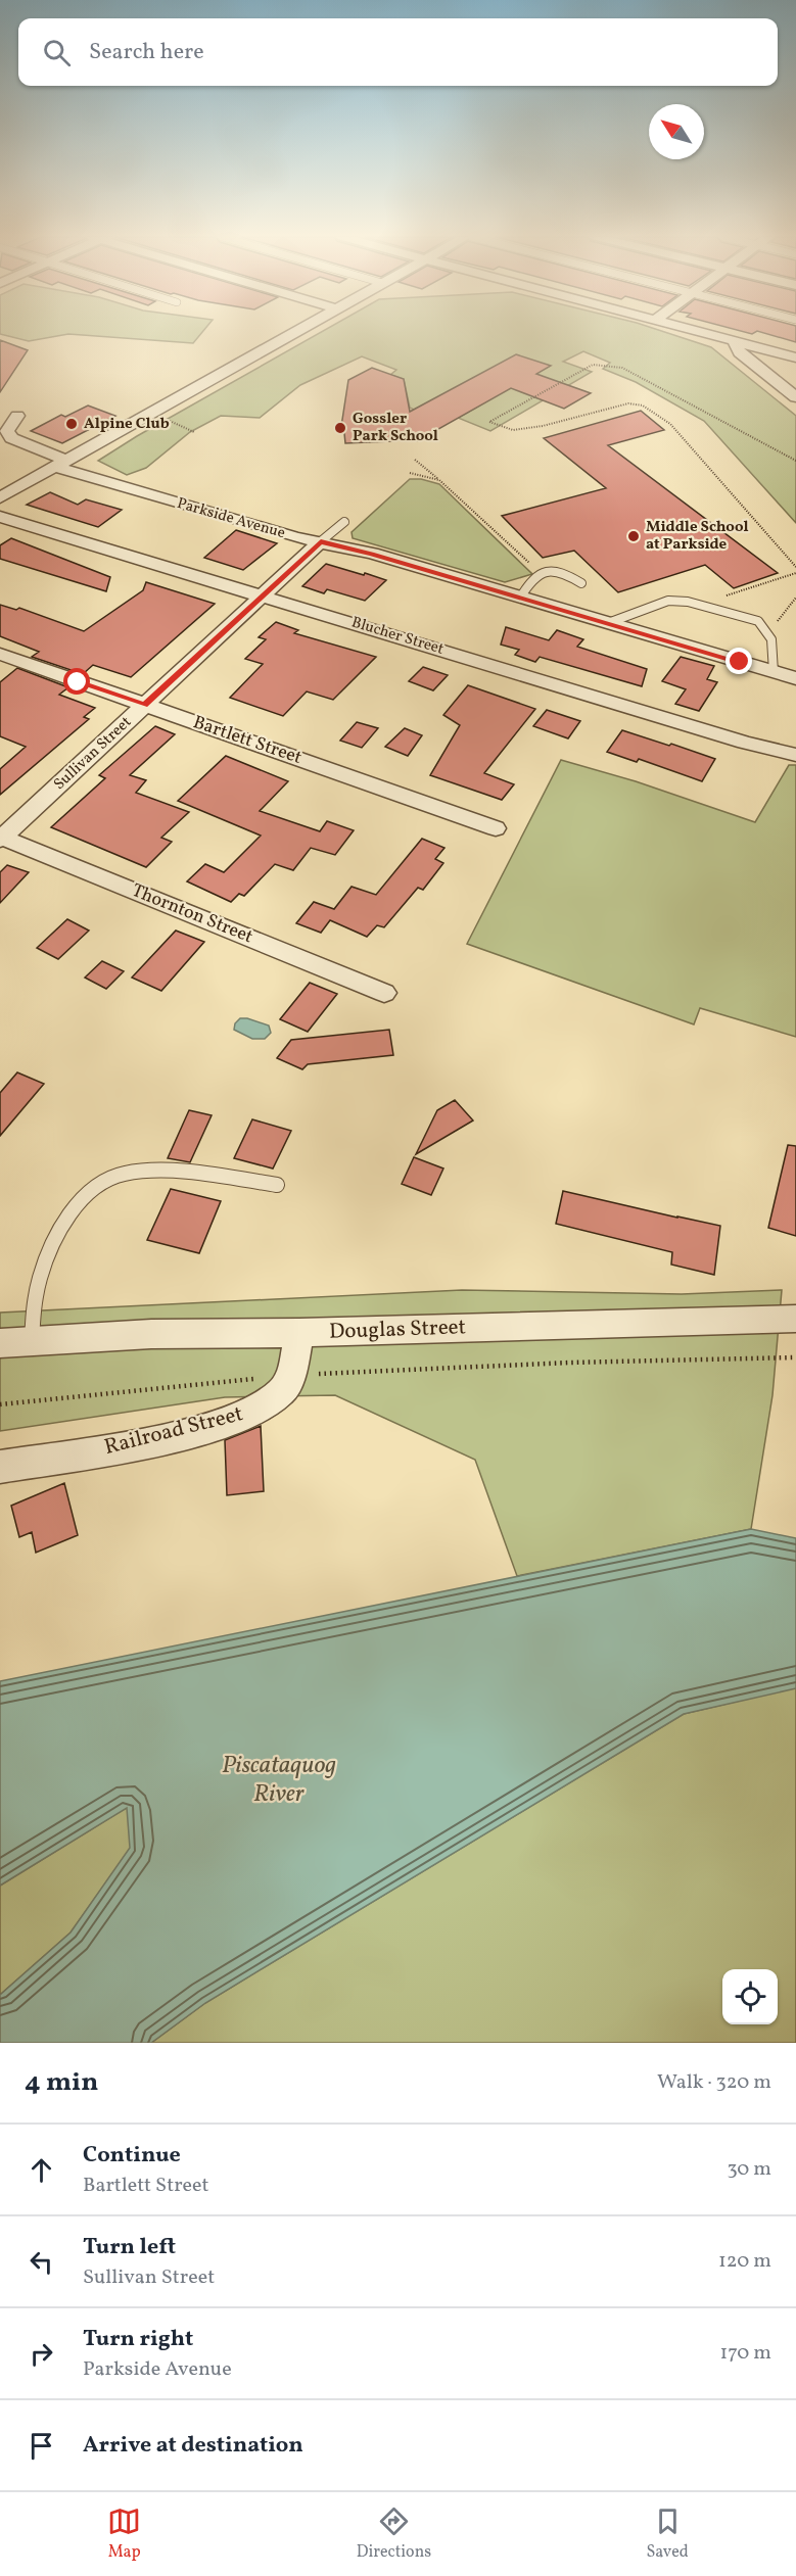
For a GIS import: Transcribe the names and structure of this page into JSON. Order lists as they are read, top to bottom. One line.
{"streets":{"street":["Parkside Avenue","Blucher Street","Bartlett Street","Sullivan Street","Thornton Street","Douglas Street","Railroad Street"]},"crossings":[["Parkside Avenue","Sullivan Street"],["Blucher Street","Sullivan Street"],["Bartlett Street","Sullivan Street"],["Sullivan Street","Thornton Street"],["Douglas Street","Railroad Street"]],"water":["Piscataquog River"],"places":["Alpine Club","Gossler Park School","Middle School at Parkside"],"north":"top left","page":{"search":"Search here","heading":["4 min","Walk · 320 m"],"list":[["Continue","Bartlett Street","30 m"],["Turn left","Sullivan Street","120 m"],["Turn right","Parkside Avenue","170 m"],"Arrive at destination"],"nav":["Map","Directions","Saved"]}}
